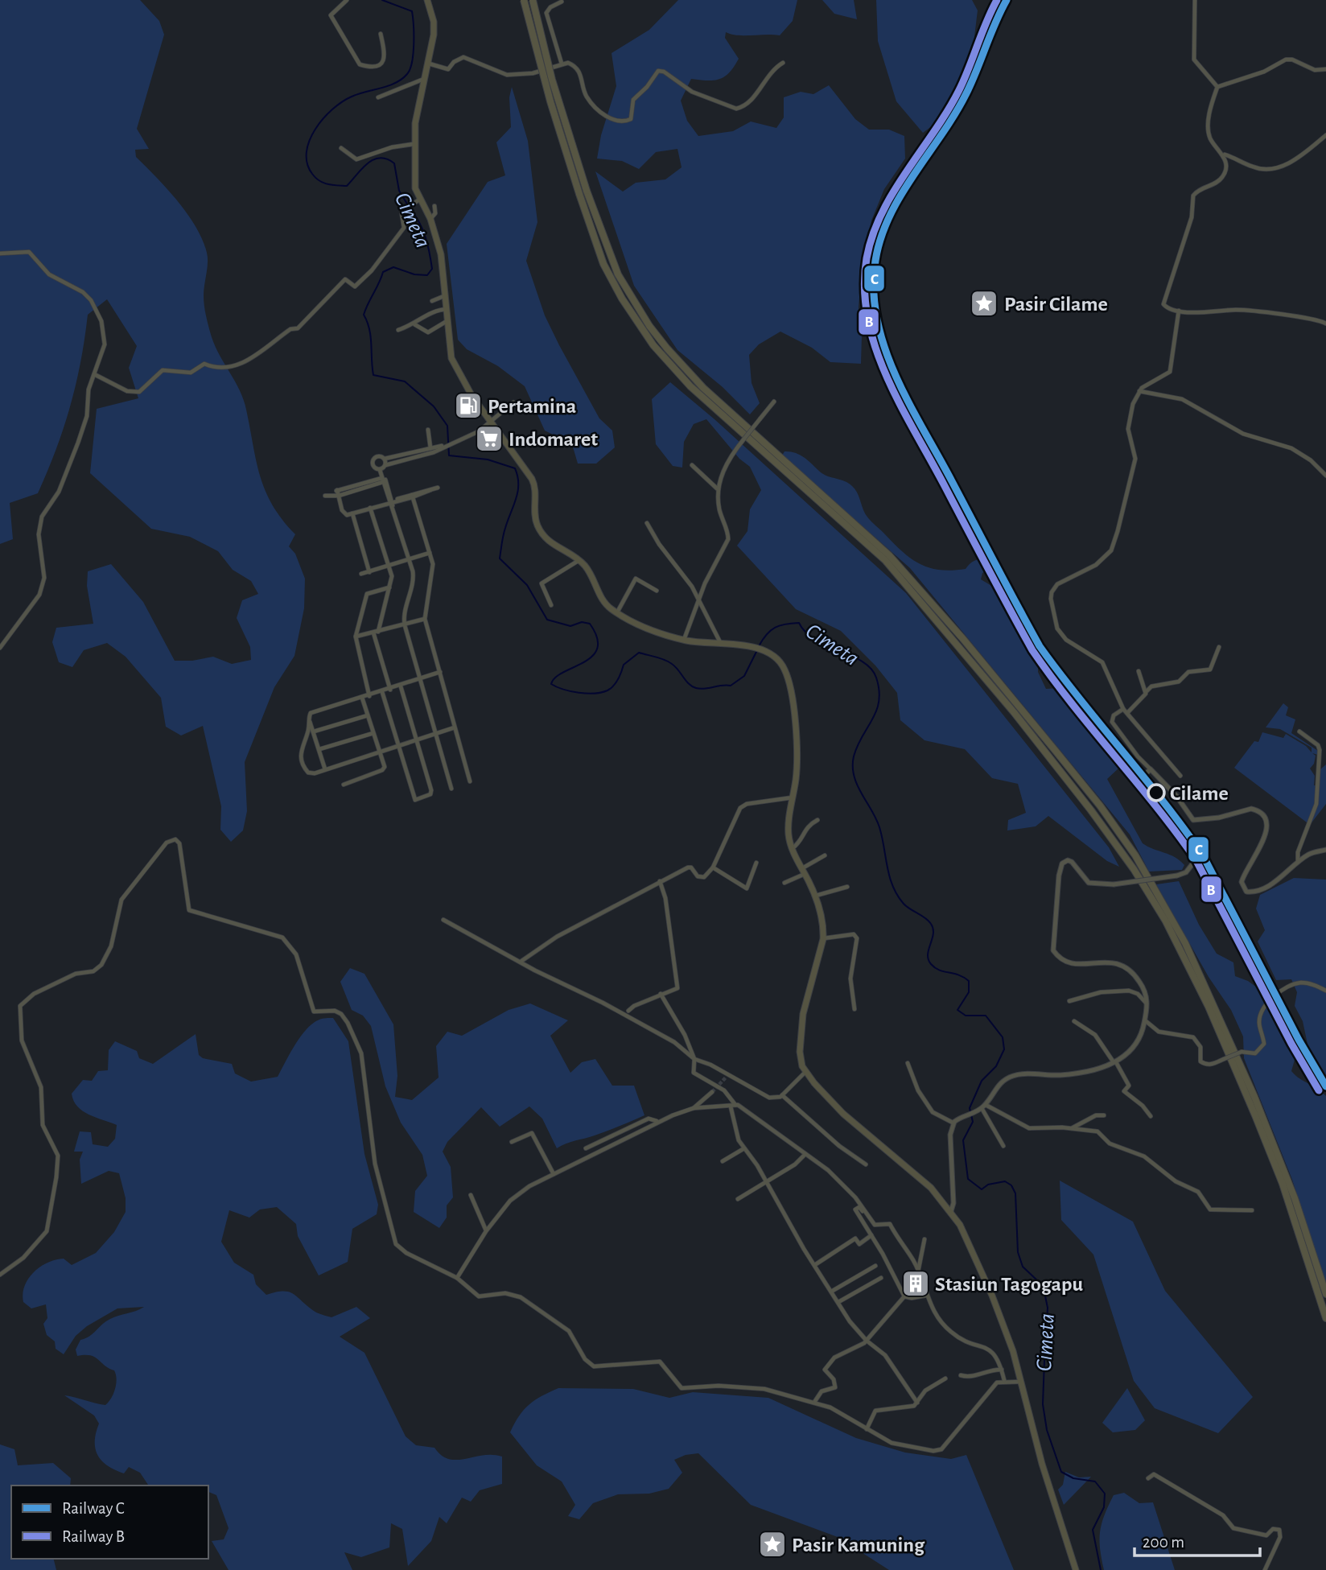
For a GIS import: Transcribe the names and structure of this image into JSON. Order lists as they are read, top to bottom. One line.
{"water":["Cimeta"],"places":{"place":["Pasir Cilame","Pasir Kamuning"],"fuel station":["Pertamina"],"supermarket":["Indomaret"],"other":["Cilame"],"building":["Stasiun Tagogapu"]},"lines":["rail line C","rail line B"],"legend":["Railway C","Railway B"],"scale_bar":"200 m"}
